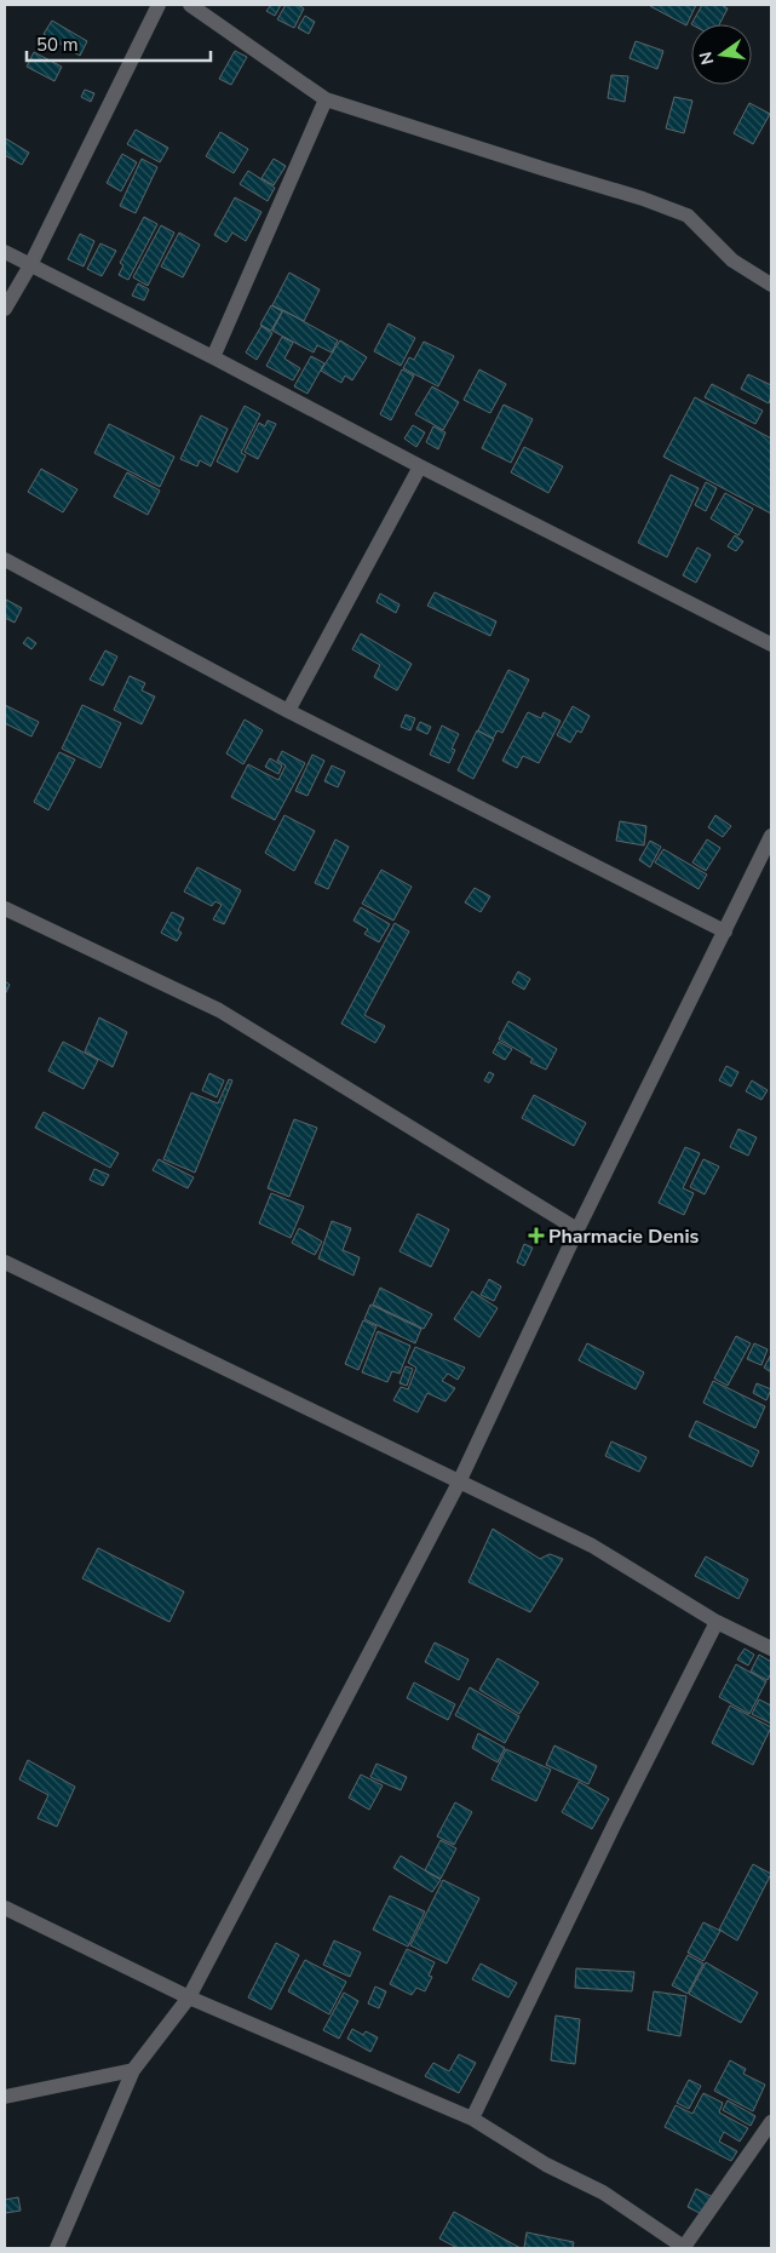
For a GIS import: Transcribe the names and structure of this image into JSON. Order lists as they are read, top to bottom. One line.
{"places":{"health":["Pharmacie Denis"]},"scale_bar":"50 m","north":"left"}
